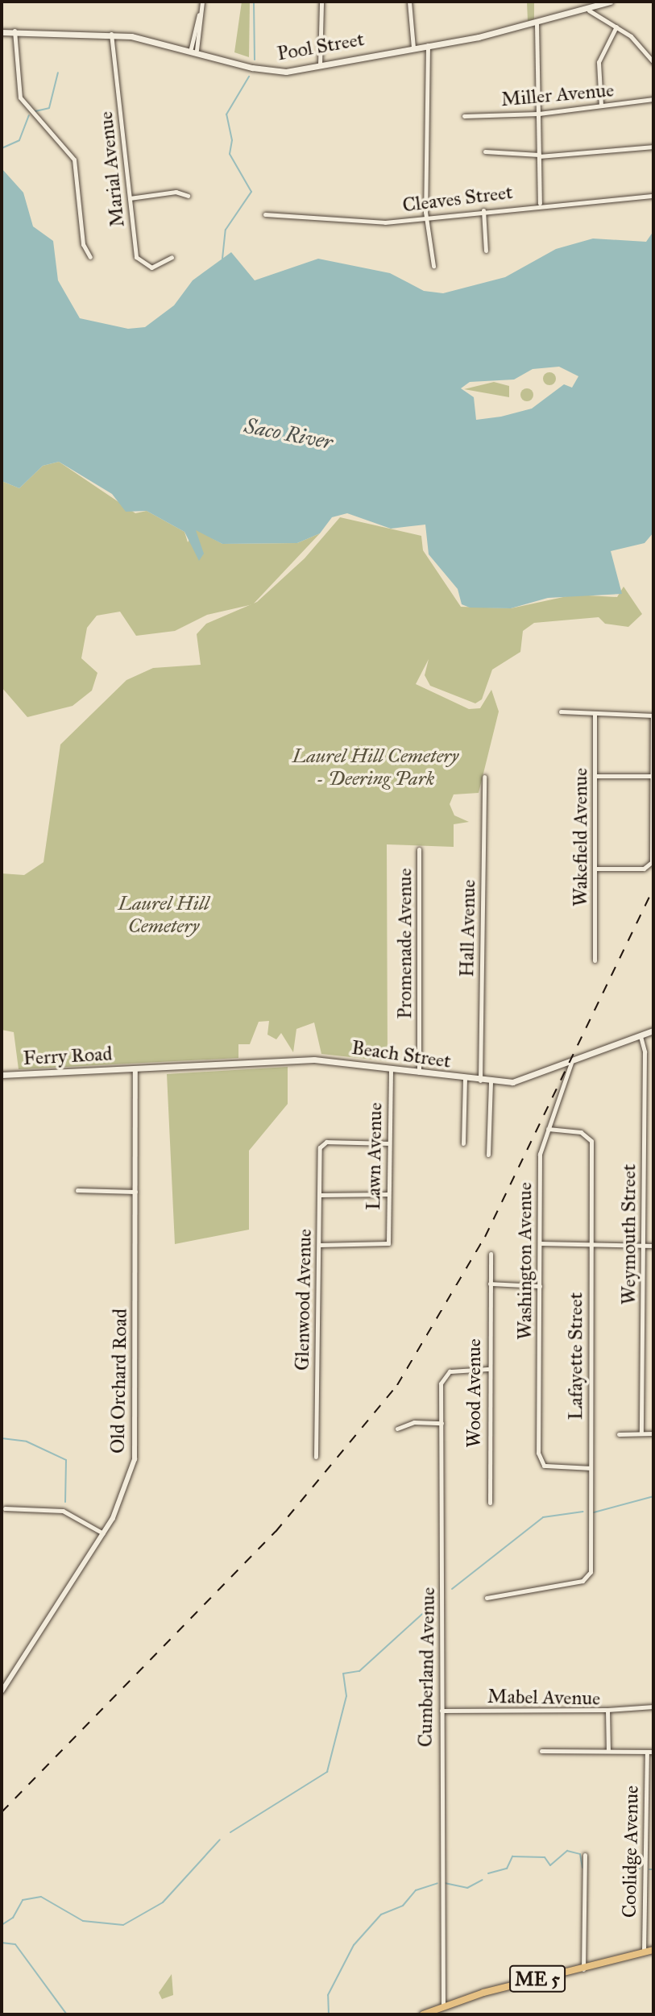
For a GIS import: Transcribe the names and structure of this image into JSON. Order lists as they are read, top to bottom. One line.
{"streets":{"main road":["Pool Street","Beach Street","Ferry Road","ME 5"],"street":["Miller Avenue","Marial Avenue","Cleaves Street","Wakefield Avenue","Hall Avenue","Promenade Avenue","Lawn Avenue","Weymouth Street","Washington Avenue","Glenwood Avenue","Lafayette Street","Old Orchard Road","Wood Avenue","Cumberland Avenue","Mabel Avenue","Coolidge Avenue"]},"crossings":[["Pool Street","Marial Avenue"],["Hall Avenue","Beach Street"],["Promenade Avenue","Beach Street"],["Beach Street","Ferry Road"],["Beach Street","Lawn Avenue"],["Beach Street","Weymouth Street"],["Beach Street","Washington Avenue"],["Beach Street","Old Orchard Road"],["Ferry Road","Old Orchard Road"],["Lawn Avenue","Glenwood Avenue"],["Washington Avenue","Lafayette Street"],["Wood Avenue","Cumberland Avenue"],["Cumberland Avenue","Mabel Avenue"],["Cumberland Avenue","ME 5"],["Coolidge Avenue","ME 5"]],"water":["Saco River"],"parks":["Laurel Hill Cemetery - Deering Park","Laurel Hill Cemetery"]}
